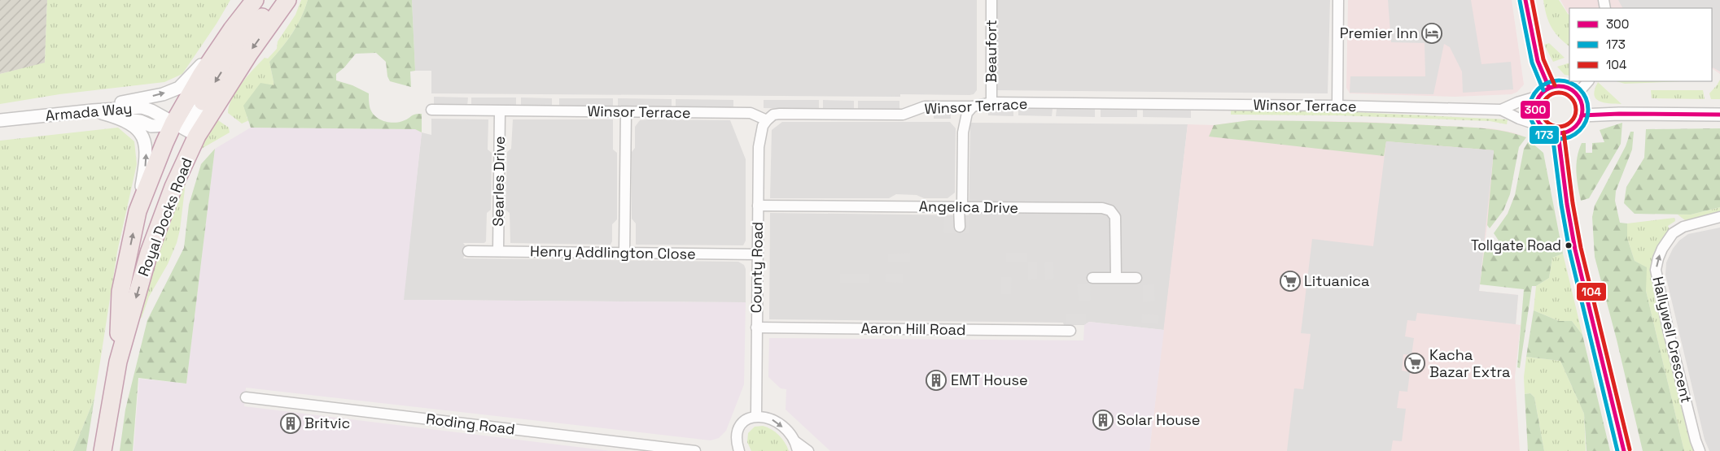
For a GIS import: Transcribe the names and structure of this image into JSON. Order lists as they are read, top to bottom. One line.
{"streets":{"highway":["Royal Docks Road"],"street":["Beaufort","Winsor Terrace","Armada Way","Searles Drive","Angelica Drive","Henry Addlington Close","County Road","Aaron Hill Road","Hallywell Crescent","Roding Road"]},"crossings":[["Beaufort","Winsor Terrace"],["Winsor Terrace","Searles Drive"],["Winsor Terrace","County Road"],["Armada Way","Royal Docks Road"],["Searles Drive","Henry Addlington Close"],["Angelica Drive","County Road"],["Henry Addlington Close","County Road"],["County Road","Aaron Hill Road"]],"one_way":["Hallywell Crescent"],"places":{"hotel":["Premier Inn"],"other":["Tollgate Road"],"supermarket":["Lituanica","Kacha Bazar Extra"],"building":["EMT House","Solar House","Britvic"]},"lines":["transit line 300","transit line 104","transit line 173"],"legend":["300","173","104"]}
